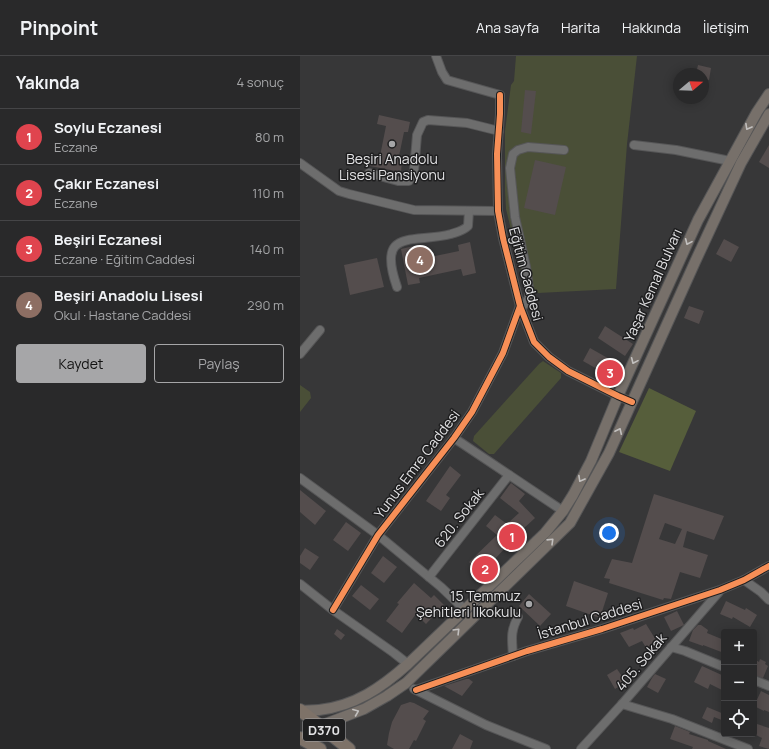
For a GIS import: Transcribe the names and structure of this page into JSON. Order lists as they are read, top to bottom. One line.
{"streets":{"highway":["D370"],"main road":["Yaşar Kemal Bulvarı"],"street":["Eğitim Caddesi","Yunus Emre Caddesi","620. Sokak","İstanbul Caddesi","405. Sokak"]},"crossings":[["Eğitim Caddesi","Yaşar Kemal Bulvarı"],["Eğitim Caddesi","Yunus Emre Caddesi"],["Yaşar Kemal Bulvarı","D370"],["İstanbul Caddesi","405. Sokak"]],"places":["Beşiri Anadolu Lisesi Pansiyonu","15 Temmuz Şehitleri İlkokulu"],"north":"right","page":{"header":"Pinpoint","nav":["Ana sayfa","Harita","Hakkında","İletişim"],"heading":["Yakında","4 sonuç"],"list":[{"mark":"1","name":"Soylu Eczanesi","note":"Eczane","value":"80 m"},{"mark":"2","name":"Çakır Eczanesi","note":"Eczane","value":"110 m"},{"mark":"3","name":"Beşiri Eczanesi","note":"Eczane · Eğitim Caddesi","value":"140 m"},{"mark":"4","name":"Beşiri Anadolu Lisesi","note":"Okul · Hastane Caddesi","value":"290 m"}],"pins":["4","3","1","2"],"buttons":["Kaydet","Paylaş"],"map_buttons":["+","−"]}}
